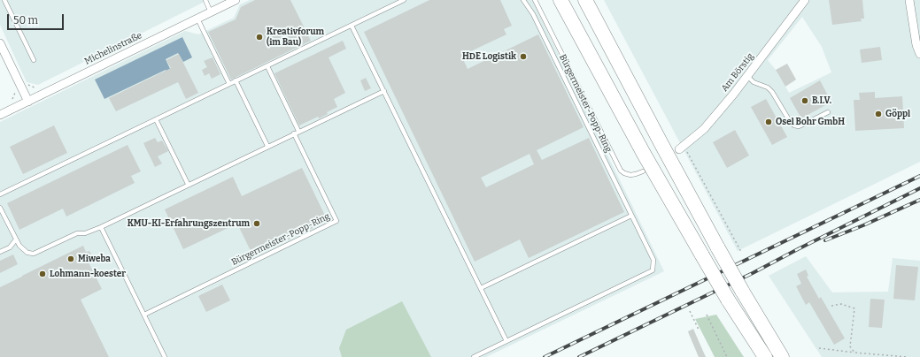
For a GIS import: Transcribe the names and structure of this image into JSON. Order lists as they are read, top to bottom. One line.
{"streets":{"street":["Michelinstraße","Am Börstig"],"lane":["Bürgermeister-Popp-Ring"]},"places":["Kreativforum (im Bau)","HDE Logistik","B.I.V.","Göppl","Osel Bohr GmbH","KMU-KI-Erfahrungszentrum","Miweba","Lohmann-koester"],"scale_bar":"50 m"}
